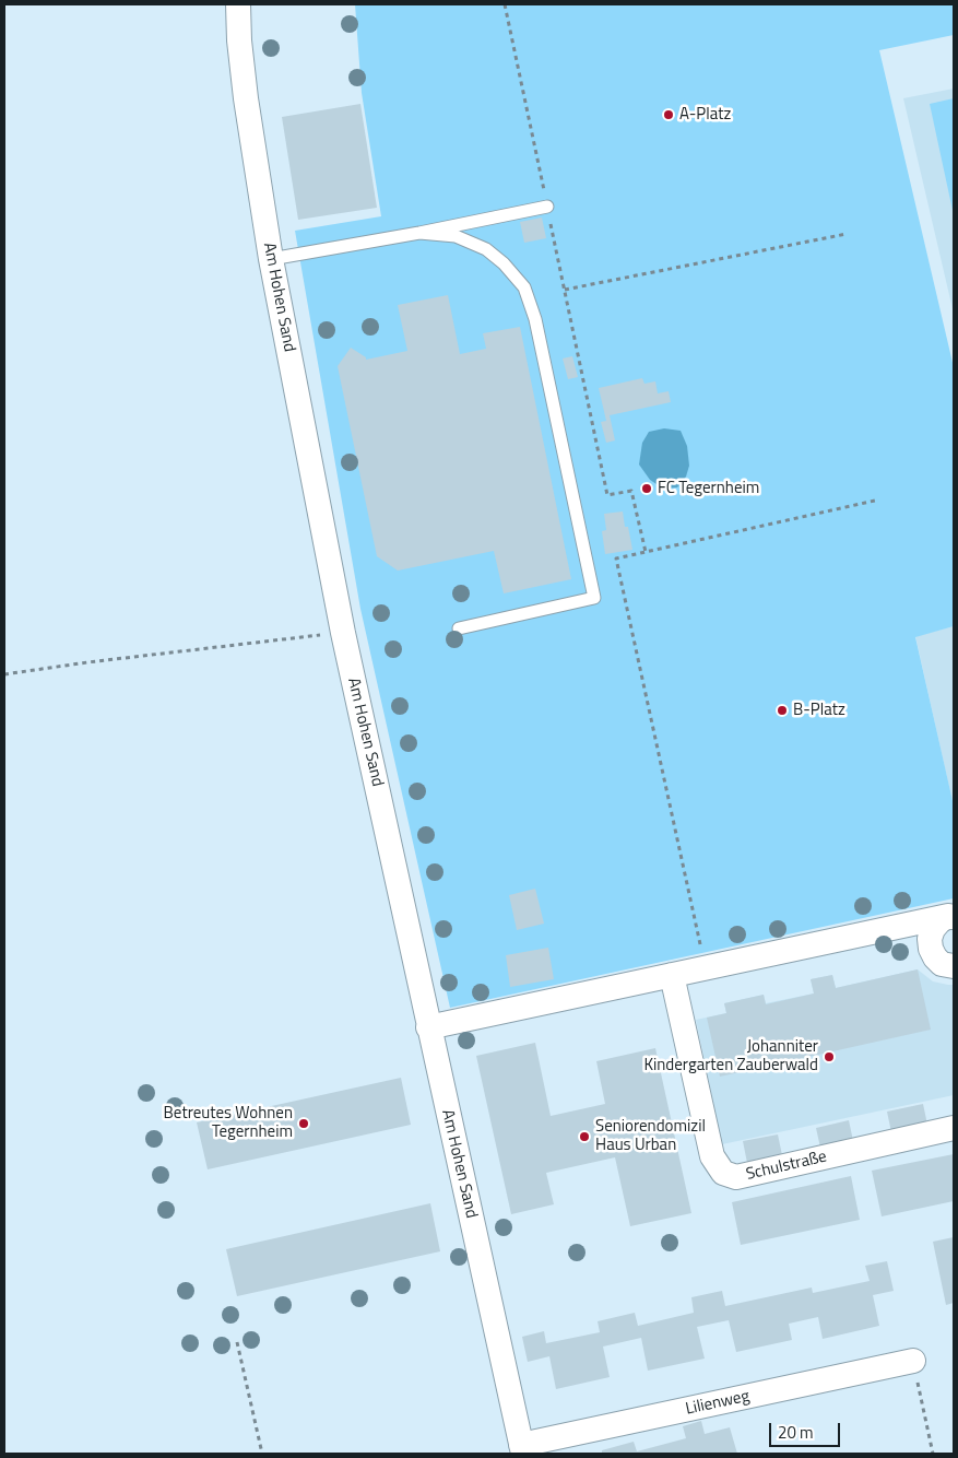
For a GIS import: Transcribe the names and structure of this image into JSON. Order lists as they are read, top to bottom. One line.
{"streets":{"street":["Am Hohen Sand","Schulstraße","Lilienweg"]},"crossings":[["Am Hohen Sand","Lilienweg"]],"places":["A-Platz","FC Tegernheim","B-Platz","Johanniter Kindergarten Zauberwald","Betreutes Wohnen Tegernheim","Seniorendomizil Haus Urban"],"scale_bar":"20 m"}
